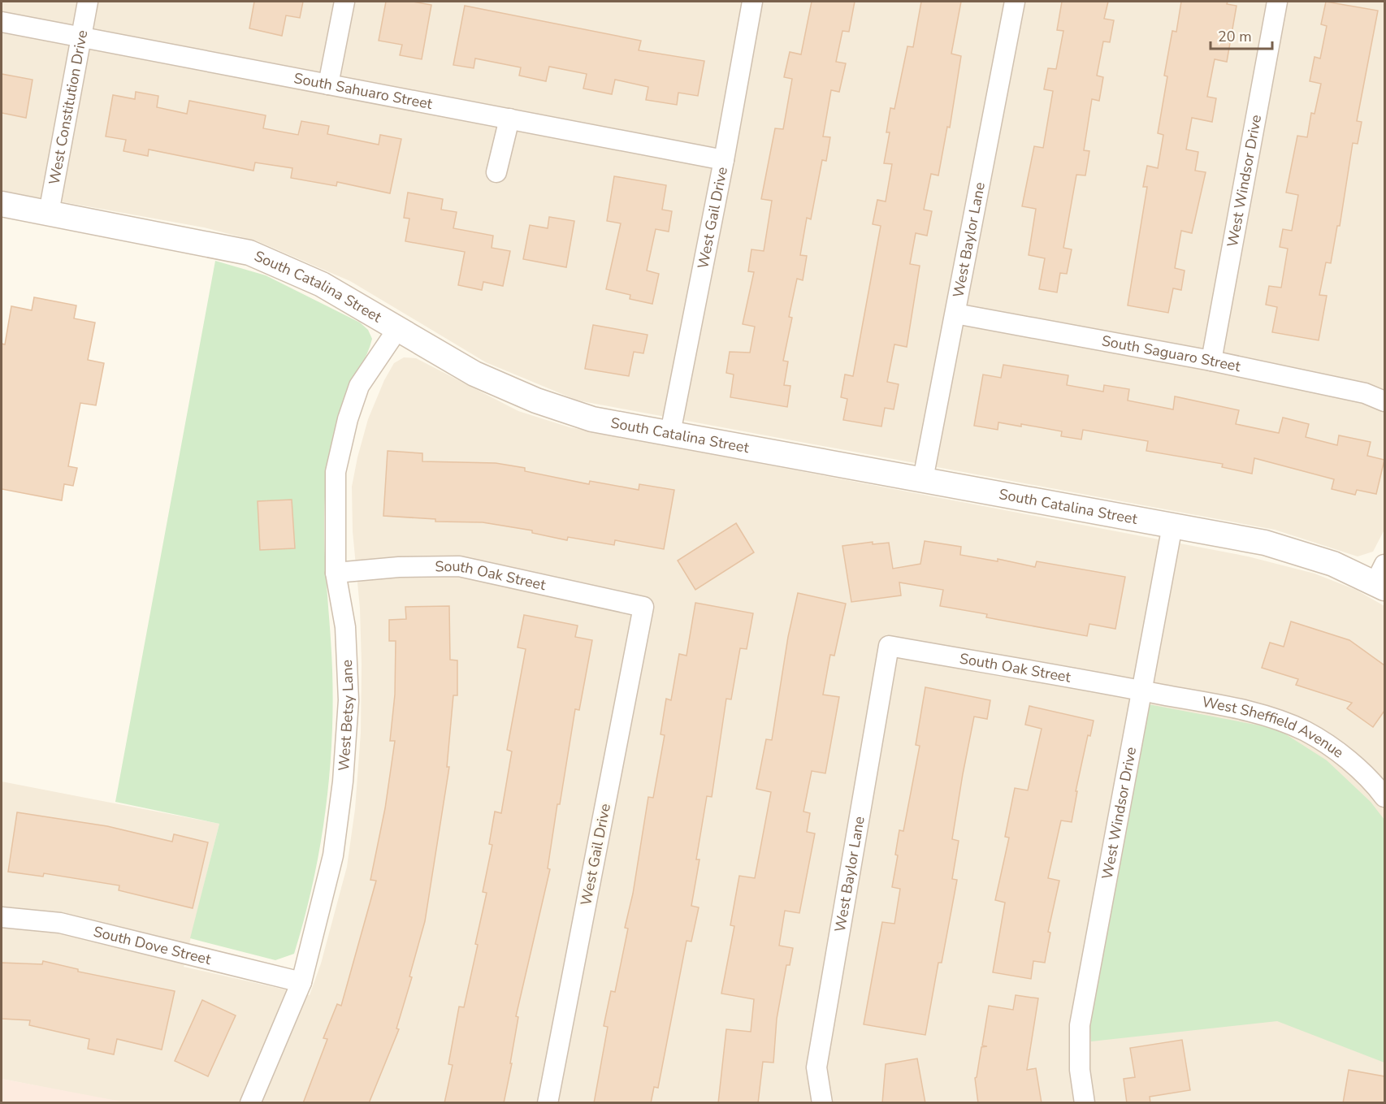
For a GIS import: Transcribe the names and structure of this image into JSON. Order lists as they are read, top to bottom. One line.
{"streets":{"street":["South Sahuaro Street","West Constitution Drive","West Windsor Drive","West Gail Drive","West Baylor Lane","South Catalina Street","South Saguaro Street","South Oak Street","West Betsy Lane","West Sheffield Avenue","South Dove Street"]},"crossings":[["South Sahuaro Street","West Constitution Drive"],["South Sahuaro Street","West Gail Drive"],["West Constitution Drive","South Catalina Street"],["West Windsor Drive","South Catalina Street"],["West Windsor Drive","South Saguaro Street"],["West Windsor Drive","South Oak Street"],["West Windsor Drive","West Sheffield Avenue"],["West Gail Drive","South Catalina Street"],["West Gail Drive","South Oak Street"],["West Baylor Lane","South Catalina Street"],["West Baylor Lane","South Saguaro Street"],["West Baylor Lane","South Oak Street"],["South Catalina Street","West Betsy Lane"],["South Oak Street","West Betsy Lane"],["South Oak Street","West Sheffield Avenue"],["West Betsy Lane","South Dove Street"]],"scale_bar":"20 m"}
